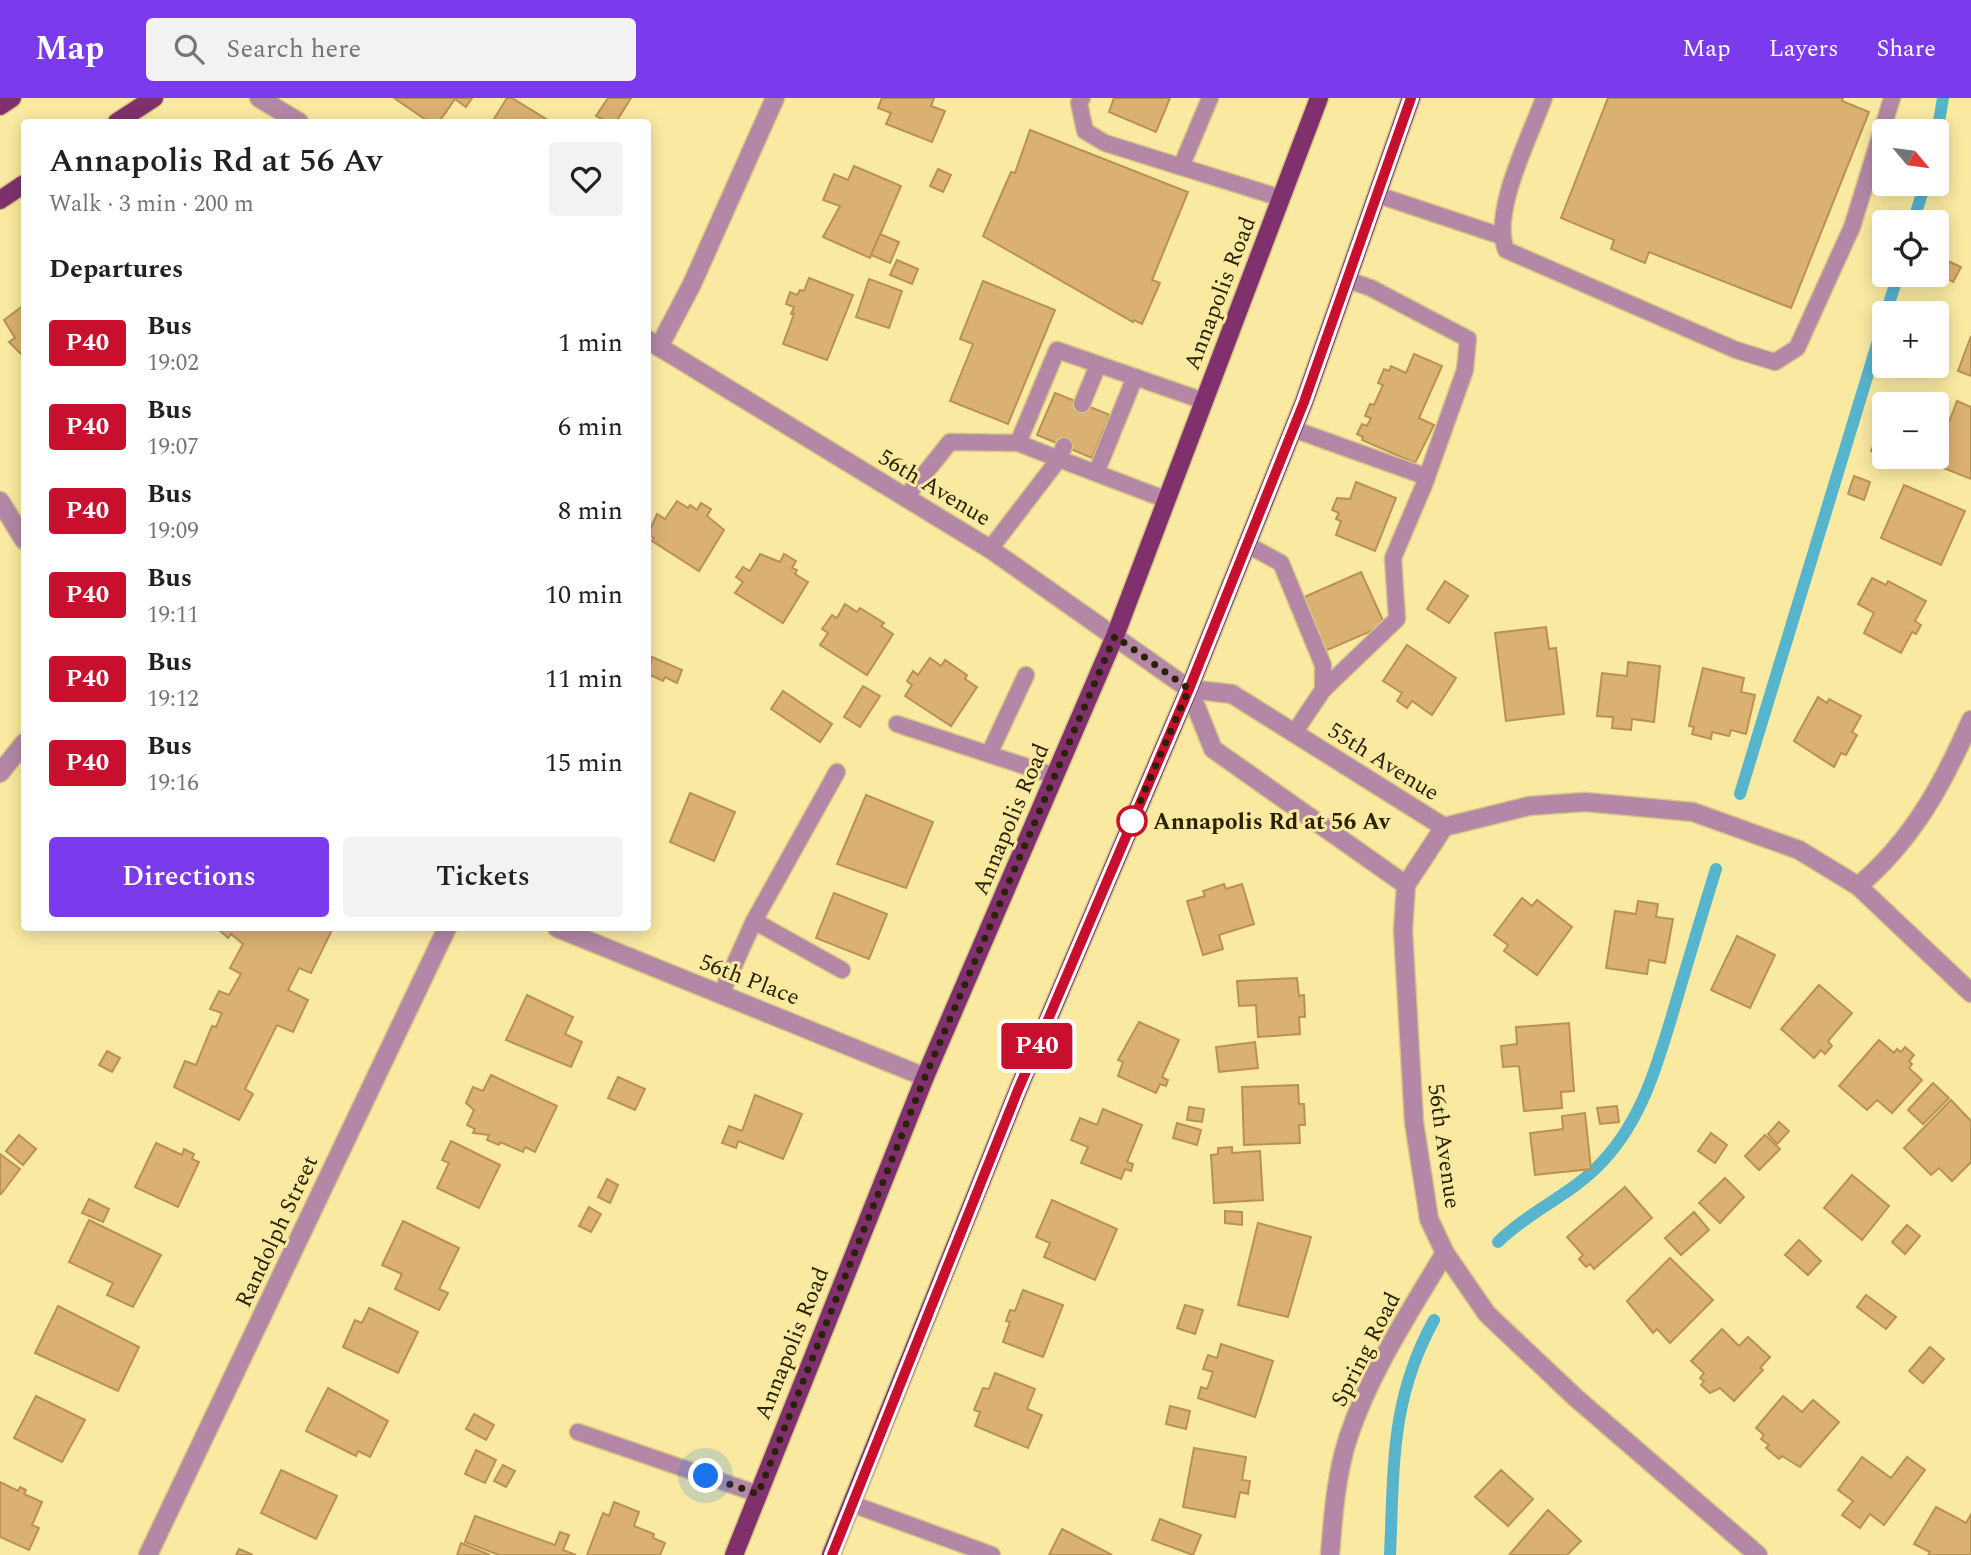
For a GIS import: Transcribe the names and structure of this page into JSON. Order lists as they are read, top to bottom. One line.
{"streets":{"main road":["Annapolis Road"],"street":["56th Avenue","55th Avenue","56th Place","Randolph Street","Spring Road"]},"crossings":[["Annapolis Road","56th Avenue"],["Annapolis Road","56th Place"],["56th Avenue","55th Avenue"],["56th Avenue","Spring Road"]],"places":["Annapolis Rd at 56 Av"],"lines":["bus line P40"],"north":"bottom right","page":{"header":"Map","search":"Search here","nav":["Map","Layers","Share"],"on_map":"P40","map_buttons":["+","−"],"heading":[["Annapolis Rd at 56 Av","Walk · 3 min · 200 m"],"Departures"],"list":[{"mark":"P40","name":"Bus","note":"19:02","value":"1 min"},{"mark":"P40","name":"Bus","note":"19:07","value":"6 min"},{"mark":"P40","name":"Bus","note":"19:09","value":"8 min"},{"mark":"P40","name":"Bus","note":"19:11","value":"10 min"},{"mark":"P40","name":"Bus","note":"19:12","value":"11 min"},{"mark":"P40","name":"Bus","note":"19:16","value":"15 min"}],"buttons":["Directions","Tickets"]}}
